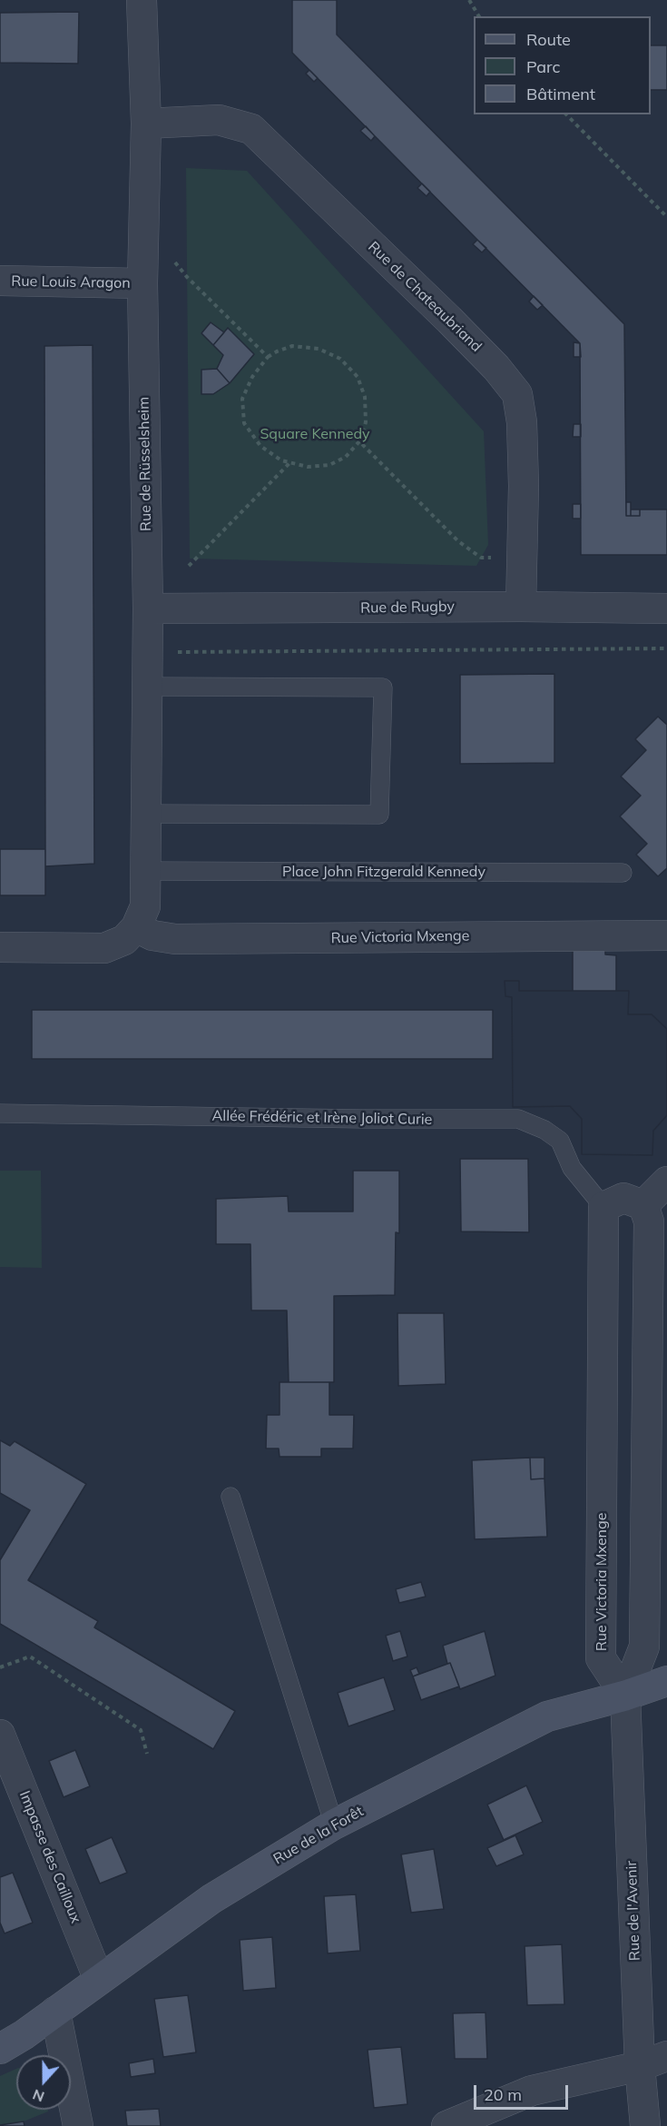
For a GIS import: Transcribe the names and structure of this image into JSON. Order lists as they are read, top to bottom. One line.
{"streets":{"street":["Rue Louis Aragon","Rue de Chateaubriand","Rue de Rüsselsheim","Rue de Rugby","Rue Victoria Mxenge","Rue de la Forêt","Impasse des Cailloux","Rue de l'Avenir"],"lane":["Place John Fitzgerald Kennedy","Allée Frédéric et Irène Joliot Curie"]},"crossings":[["Rue Louis Aragon","Rue de Rüsselsheim"],["Rue de Chateaubriand","Rue de Rüsselsheim"],["Rue de Chateaubriand","Rue de Rugby"],["Rue de Rüsselsheim","Rue de Rugby"],["Rue de Rüsselsheim","Place John Fitzgerald Kennedy"],["Rue de Rüsselsheim","Rue Victoria Mxenge"],["Rue Victoria Mxenge","Allée Frédéric et Irène Joliot Curie"],["Rue Victoria Mxenge","Rue de la Forêt"],["Rue Victoria Mxenge","Rue de l'Avenir"],["Rue de la Forêt","Impasse des Cailloux"],["Rue de la Forêt","Rue de l'Avenir"]],"parks":["Square Kennedy"],"legend":["Route","Parc","Bâtiment"],"scale_bar":"20 m","north":"bottom"}
